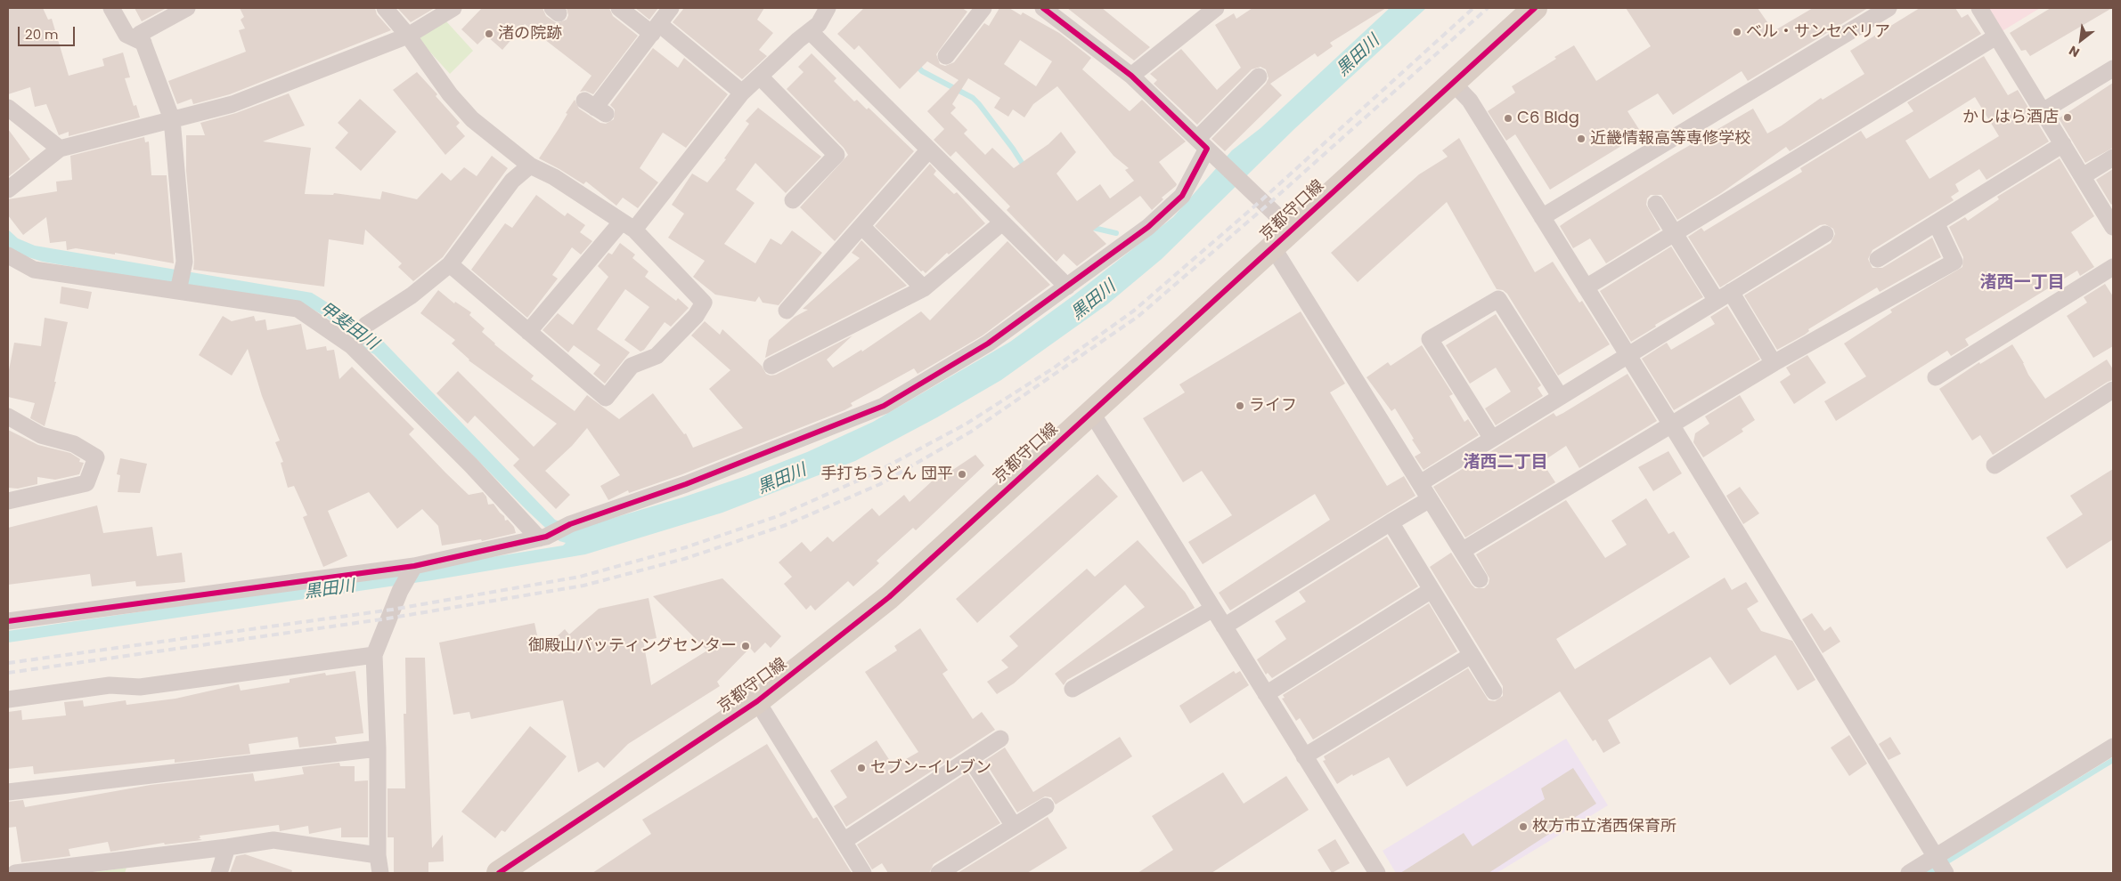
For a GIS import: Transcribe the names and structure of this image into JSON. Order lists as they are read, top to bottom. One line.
{"streets":{"main road":["京都守口線"]},"districts":["渚西一丁目","渚西二丁目"],"water":["黒田川","甲斐田川"],"places":["ベル・サンセベリア","渚の院跡","かしはら酒店","C6 Bldg","近畿情報高等専修学校","ライフ","手打ちうどん 団平","御殿山バッティングセンター","セブン-イレブン","枚方市立渚西保育所"],"scale_bar":"20 m","north":"bottom left"}
